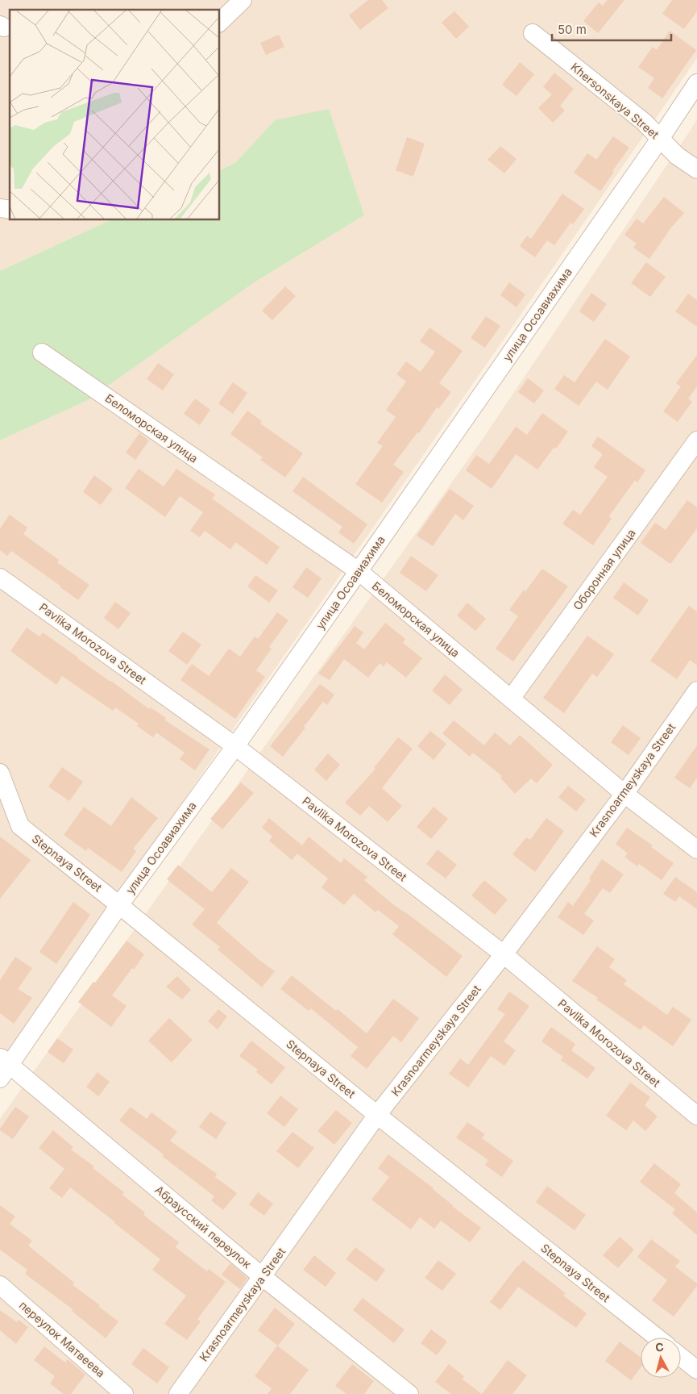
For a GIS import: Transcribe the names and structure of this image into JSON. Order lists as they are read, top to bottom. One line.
{"streets":{"street":["Khersonskaya Street","улица Осоавиахима","Беломорская улица","Оборонная улица","Pavlika Morozova Street","Krasnoarmeyskaya Street","Stepnaya Street","Абраусский переулок","переулок Матвеева"]},"crossings":[["Khersonskaya Street","улица Осоавиахима"],["улица Осоавиахима","Беломорская улица"],["улица Осоавиахима","Pavlika Morozova Street"],["улица Осоавиахима","Stepnaya Street"],["улица Осоавиахима","Абраусский переулок"],["Беломорская улица","Оборонная улица"],["Беломорская улица","Krasnoarmeyskaya Street"],["Pavlika Morozova Street","Krasnoarmeyskaya Street"],["Krasnoarmeyskaya Street","Stepnaya Street"],["Krasnoarmeyskaya Street","Абраусский переулок"]],"scale_bar":"50 m","north":"top"}
